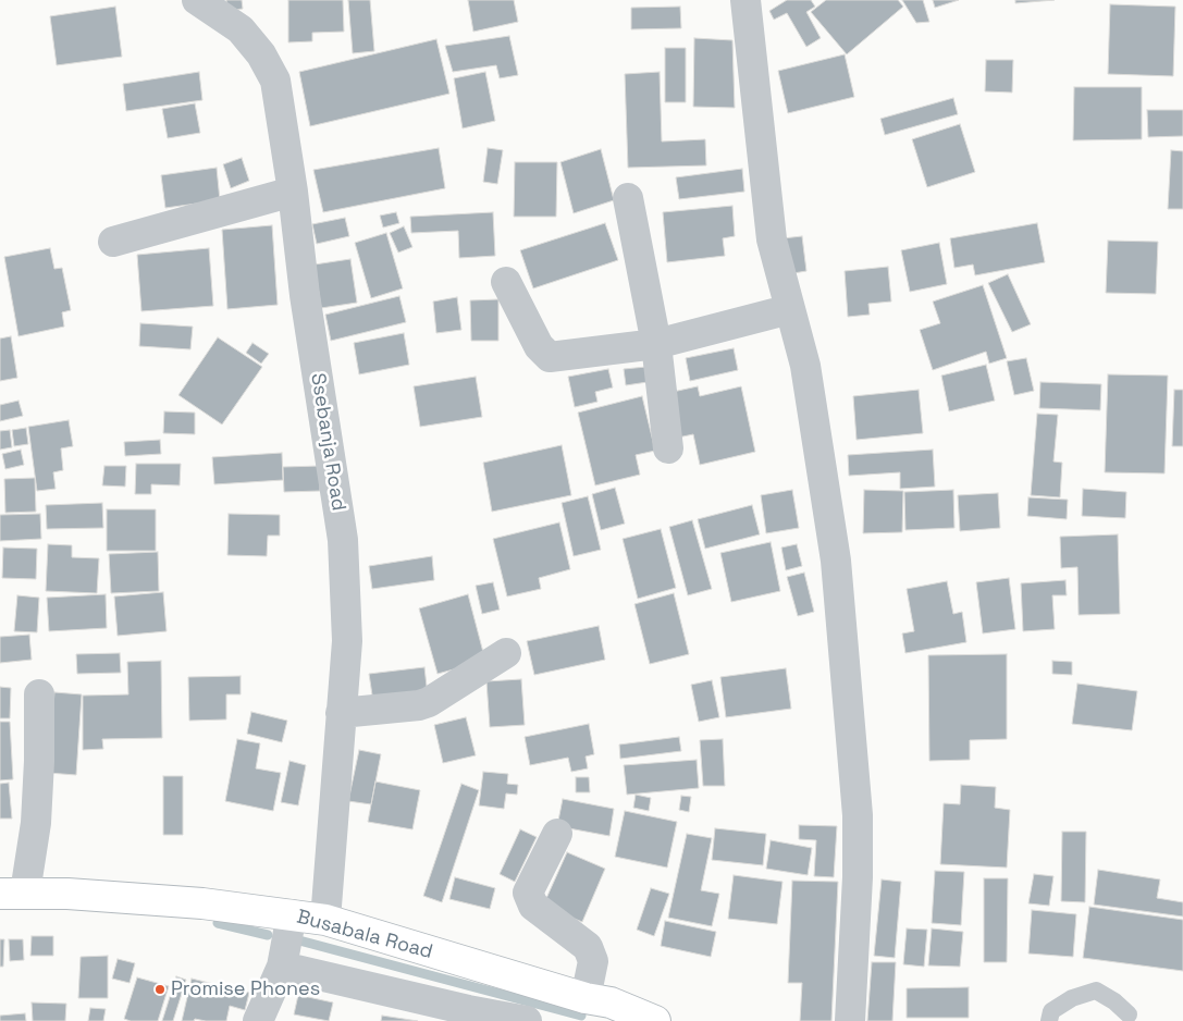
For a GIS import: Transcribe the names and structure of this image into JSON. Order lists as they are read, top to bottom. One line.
{"streets":{"street":["Ssebanja Road","Busabala Road"]},"crossings":[["Ssebanja Road","Busabala Road"]],"places":["Promise Phones"]}
